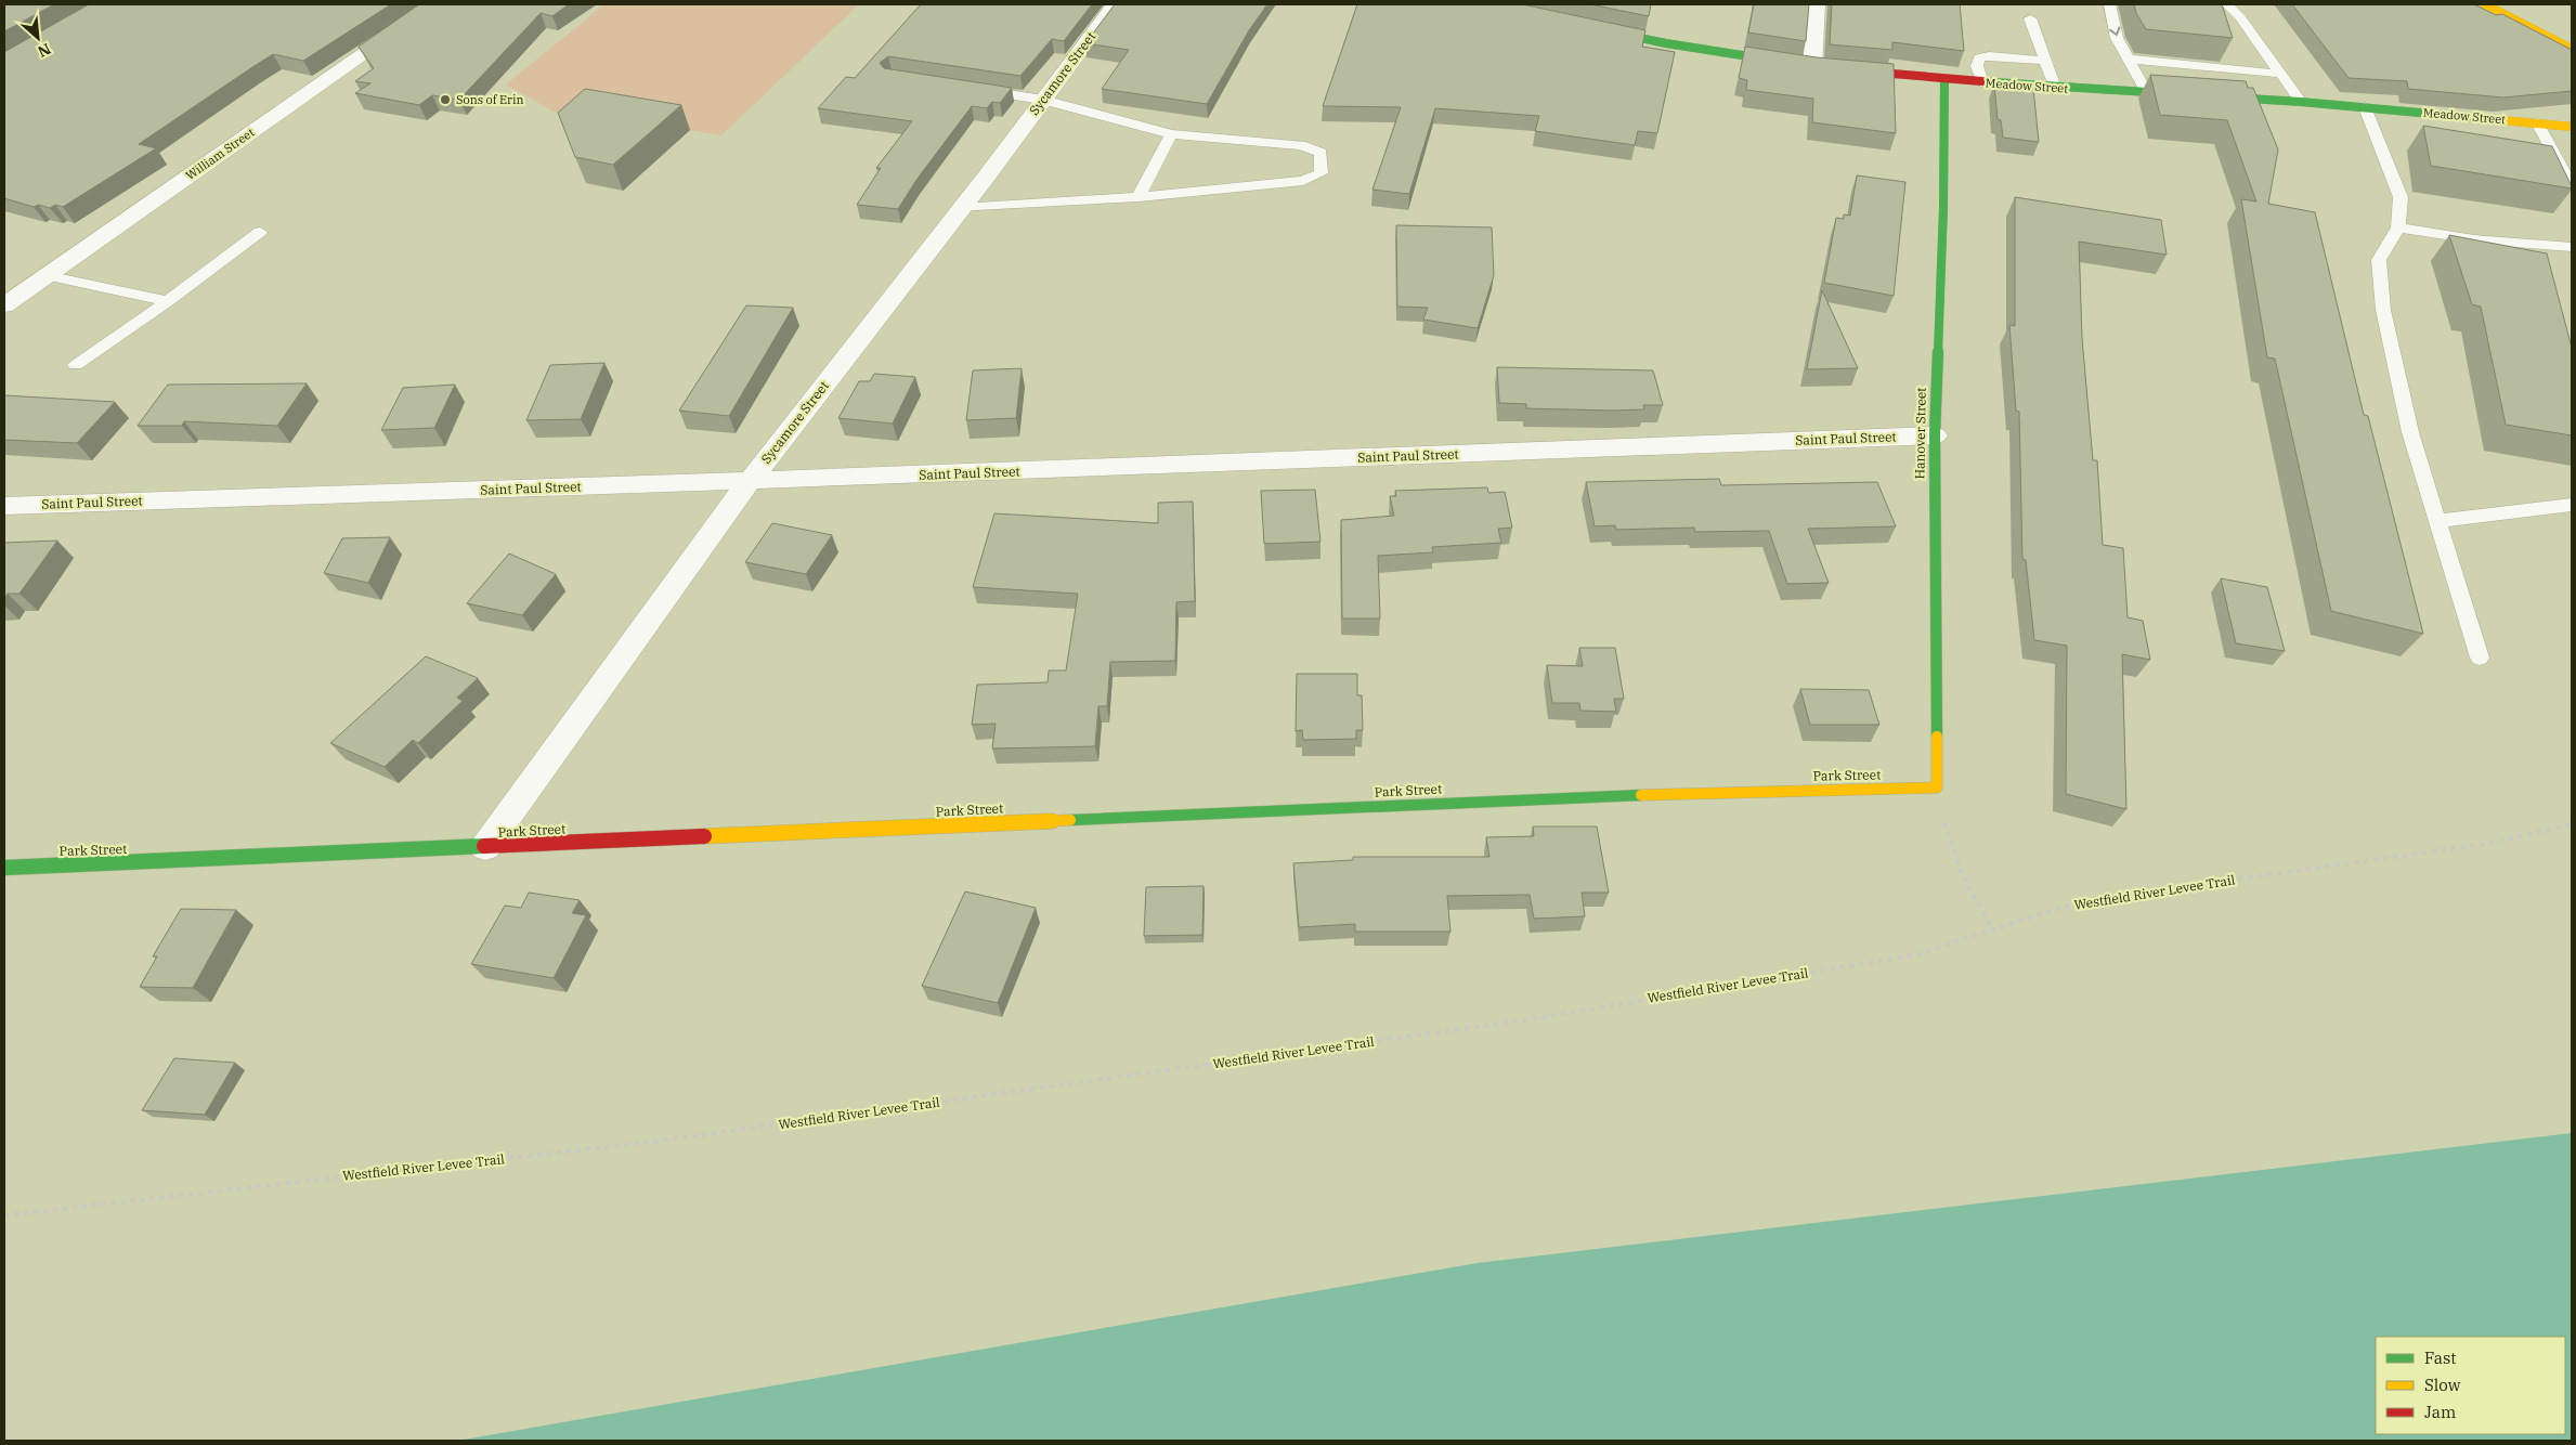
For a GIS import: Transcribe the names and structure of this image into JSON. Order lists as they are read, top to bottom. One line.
{"streets":{"street":["Sycamore Street","Meadow Street","William Street","Hanover Street","Saint Paul Street","Park Street"],"path":["Westfield River Levee Trail"]},"crossings":[["Sycamore Street","Saint Paul Street"],["Sycamore Street","Park Street"],["Meadow Street","Hanover Street"],["Hanover Street","Saint Paul Street"],["Hanover Street","Park Street"]],"places":["Sons of Erin"],"legend":["Fast","Slow","Jam"],"north":"bottom right"}
